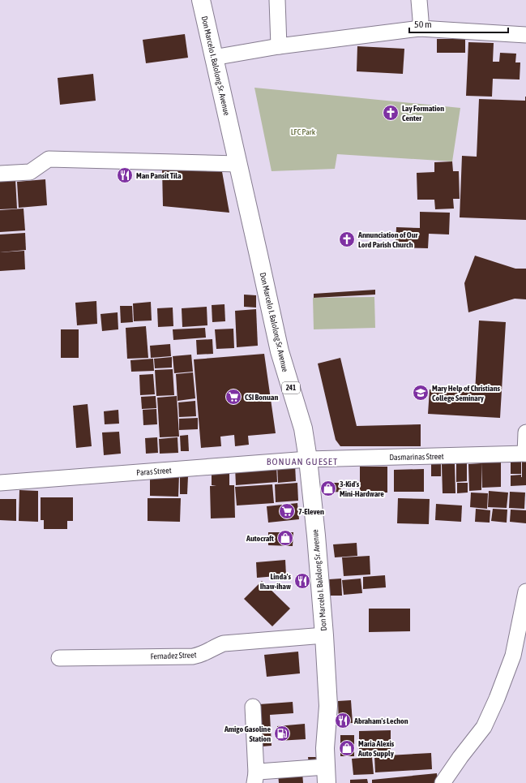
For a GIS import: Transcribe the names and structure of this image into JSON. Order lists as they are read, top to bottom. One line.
{"streets":{"main road":["Don Marcelo I. Balolong Sr. Avenue","241"],"street":["Dasmarinas Street","Paras Street","Fernadez Street"]},"crossings":[["Don Marcelo I. Balolong Sr. Avenue","Dasmarinas Street"],["Don Marcelo I. Balolong Sr. Avenue","Paras Street"],["Don Marcelo I. Balolong Sr. Avenue","Fernadez Street"],["Dasmarinas Street","Paras Street"]],"districts":["BONUAN GUESET"],"parks":["LFC Park"],"places":{"church":["Lay Formation Center","Annunciation of Our Lord Parish Church"],"restaurant":["Man Pansit Tila","Linda's Ihaw-ihaw","Abraham's Lechon"],"school or university":["Mary Help of Christians College Seminary"],"supermarket":["CSI Bonuan","7-Eleven"],"shop":["3-Kid's Mini-Hardware","Autocraft","Maria Alexis Auto Supply"],"fuel station":["Amigo Gasoline Station"]},"scale_bar":"50 m"}
